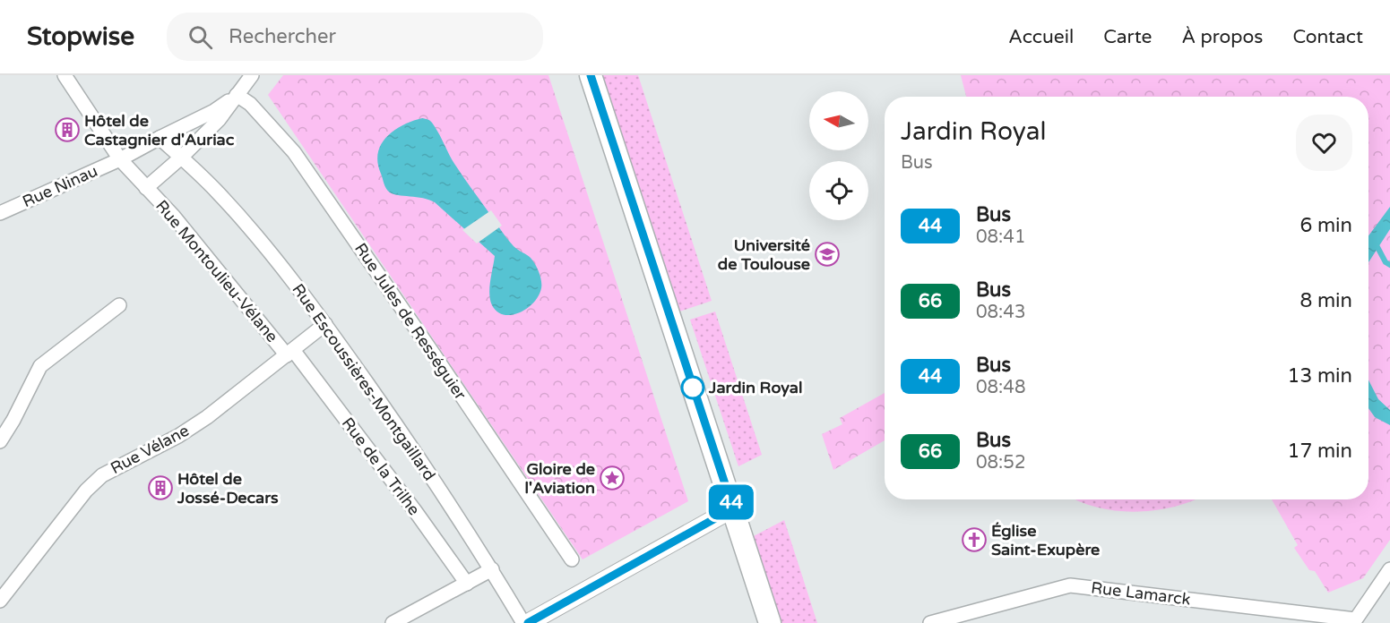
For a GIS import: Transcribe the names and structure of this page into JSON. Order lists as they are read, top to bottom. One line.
{"streets":{"street":["Rue Ninau","Rue Montoulieu-Vélane","Rue Jules de Rességuier","Rue Escoussières-Montgaillard","Rue Vélane","Rue de la Trilhe","Rue Lamarck"]},"crossings":[["Rue Ninau","Rue Montoulieu-Vélane"],["Rue Ninau","Rue Jules de Rességuier"],["Rue Ninau","Rue Escoussières-Montgaillard"],["Rue Montoulieu-Vélane","Rue Vélane"],["Rue Montoulieu-Vélane","Rue de la Trilhe"],["Rue Escoussières-Montgaillard","Rue Vélane"],["Rue Vélane","Rue de la Trilhe"]],"places":{"building":["Hôtel de Castagnier d'Auriac","Hôtel de Jossé-Decars"],"school or university":["Université de Toulouse"],"other":["Jardin Royal"],"place":["Gloire de l'Aviation"],"church":["Église Saint-Exupère"]},"lines":["bus line 44"],"north":"left","page":{"header":"Stopwise","search":"Rechercher","nav":["Accueil","Carte","À propos","Contact"],"on_map":"44","heading":["Jardin Royal","Bus"],"list":[{"mark":"44","name":"Bus","note":"08:41","value":"6 min"},{"mark":"66","name":"Bus","note":"08:43","value":"8 min"},{"mark":"44","name":"Bus","note":"08:48","value":"13 min"},{"mark":"66","name":"Bus","note":"08:52","value":"17 min"}]}}
